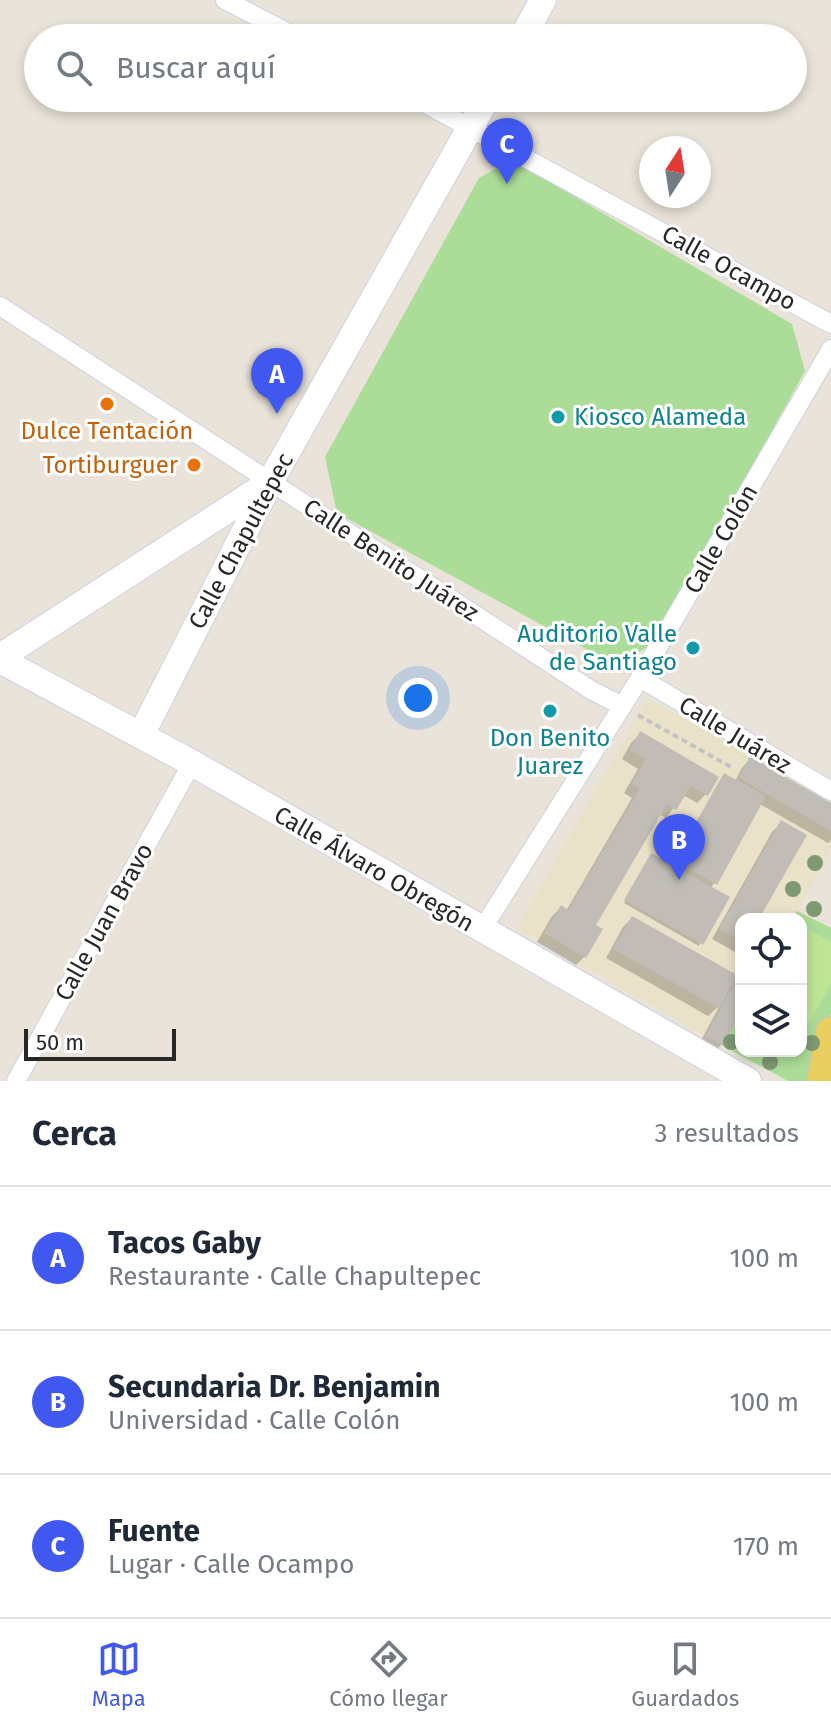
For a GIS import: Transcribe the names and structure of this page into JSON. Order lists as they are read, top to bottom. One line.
{"streets":{"street":["Calle Ocampo","Calle Colón","Calle Chapultepec","Calle Benito Juárez","Calle Juárez","Calle Álvaro Obregón","Calle Juan Bravo"]},"crossings":[["Calle Ocampo","Calle Chapultepec"],["Calle Colón","Calle Benito Juárez"],["Calle Colón","Calle Juárez"],["Calle Colón","Calle Álvaro Obregón"],["Calle Chapultepec","Calle Benito Juárez"],["Calle Chapultepec","Calle Álvaro Obregón"],["Calle Álvaro Obregón","Calle Juan Bravo"]],"places":["Dulce Tentación","Kiosco Alameda","Tortiburguer","Auditorio Valle de Santiago","Don Benito Juarez"],"scale_bar":"50 m","north":"top","page":{"search":"Buscar aquí","pins":["C","A","B"],"scale":"50 m","heading":["Cerca","3 resultados"],"list":[{"mark":"A","name":"Tacos Gaby","note":"Restaurante · Calle Chapultepec","value":"100 m"},{"mark":"B","name":"Secundaria Dr. Benjamin","note":"Universidad · Calle Colón","value":"100 m"},{"mark":"C","name":"Fuente","note":"Lugar · Calle Ocampo","value":"170 m"}],"nav":["Mapa","Cómo llegar","Guardados"]}}
